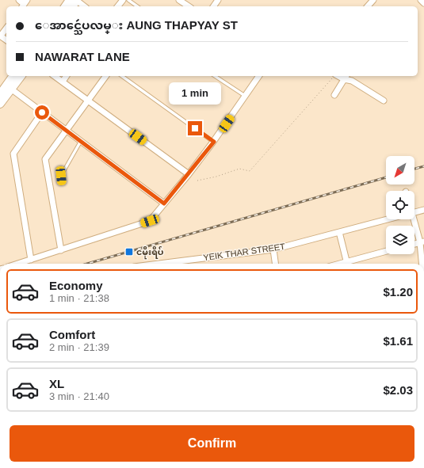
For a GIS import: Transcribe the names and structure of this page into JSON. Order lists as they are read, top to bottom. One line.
{"streets":{"street":["YEIK THAR STREET"]},"places":{"transit":["ငမိုးရိပ်"]},"north":"bottom left","page":{"banner":["ေအာင္သေဴပလမ္း AUNG THAPYAY ST","NAWARAT LANE"],"bubble":"1 min","list":[{"name":"Economy","note":"1 min · 21:38","value":"$1.20"},{"name":"Comfort","note":"2 min · 21:39","value":"$1.61"},{"name":"XL","note":"3 min · 21:40","value":"$2.03"}],"buttons":"Confirm"}}
